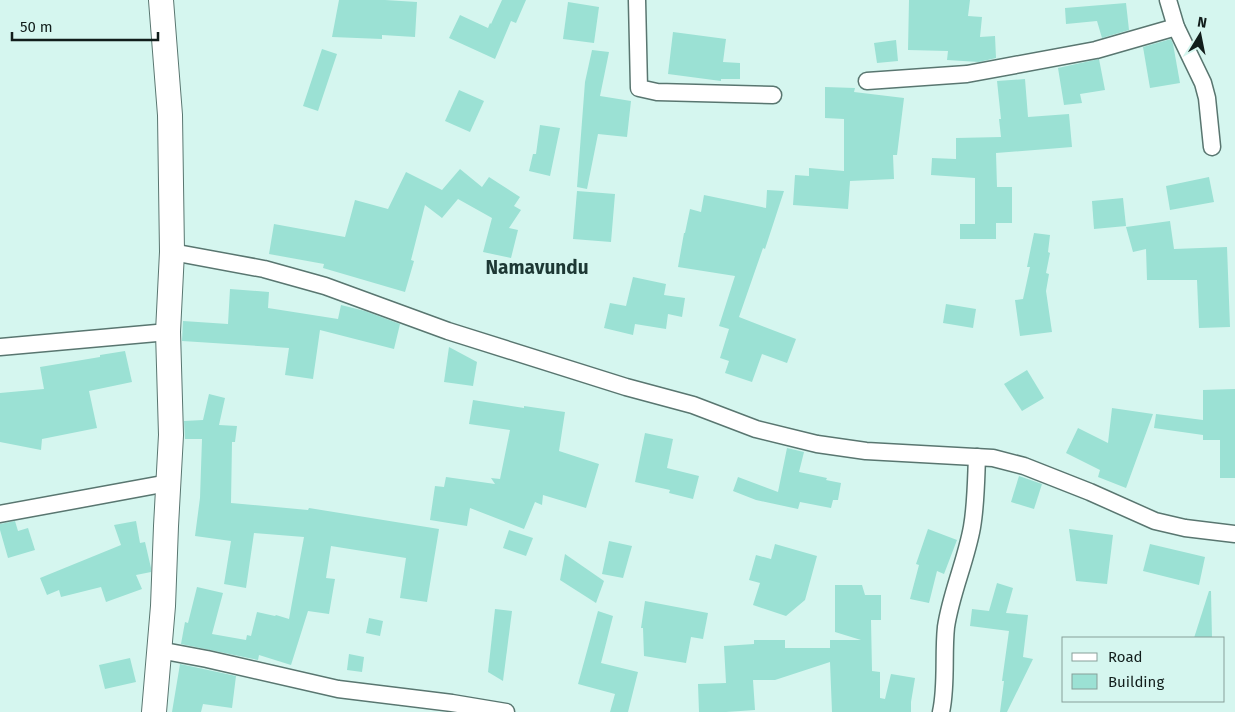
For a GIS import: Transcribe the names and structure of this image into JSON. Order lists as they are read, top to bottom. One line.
{"districts":["Namavundu"],"legend":["Road","Building"],"scale_bar":"50 m","north":"top"}
